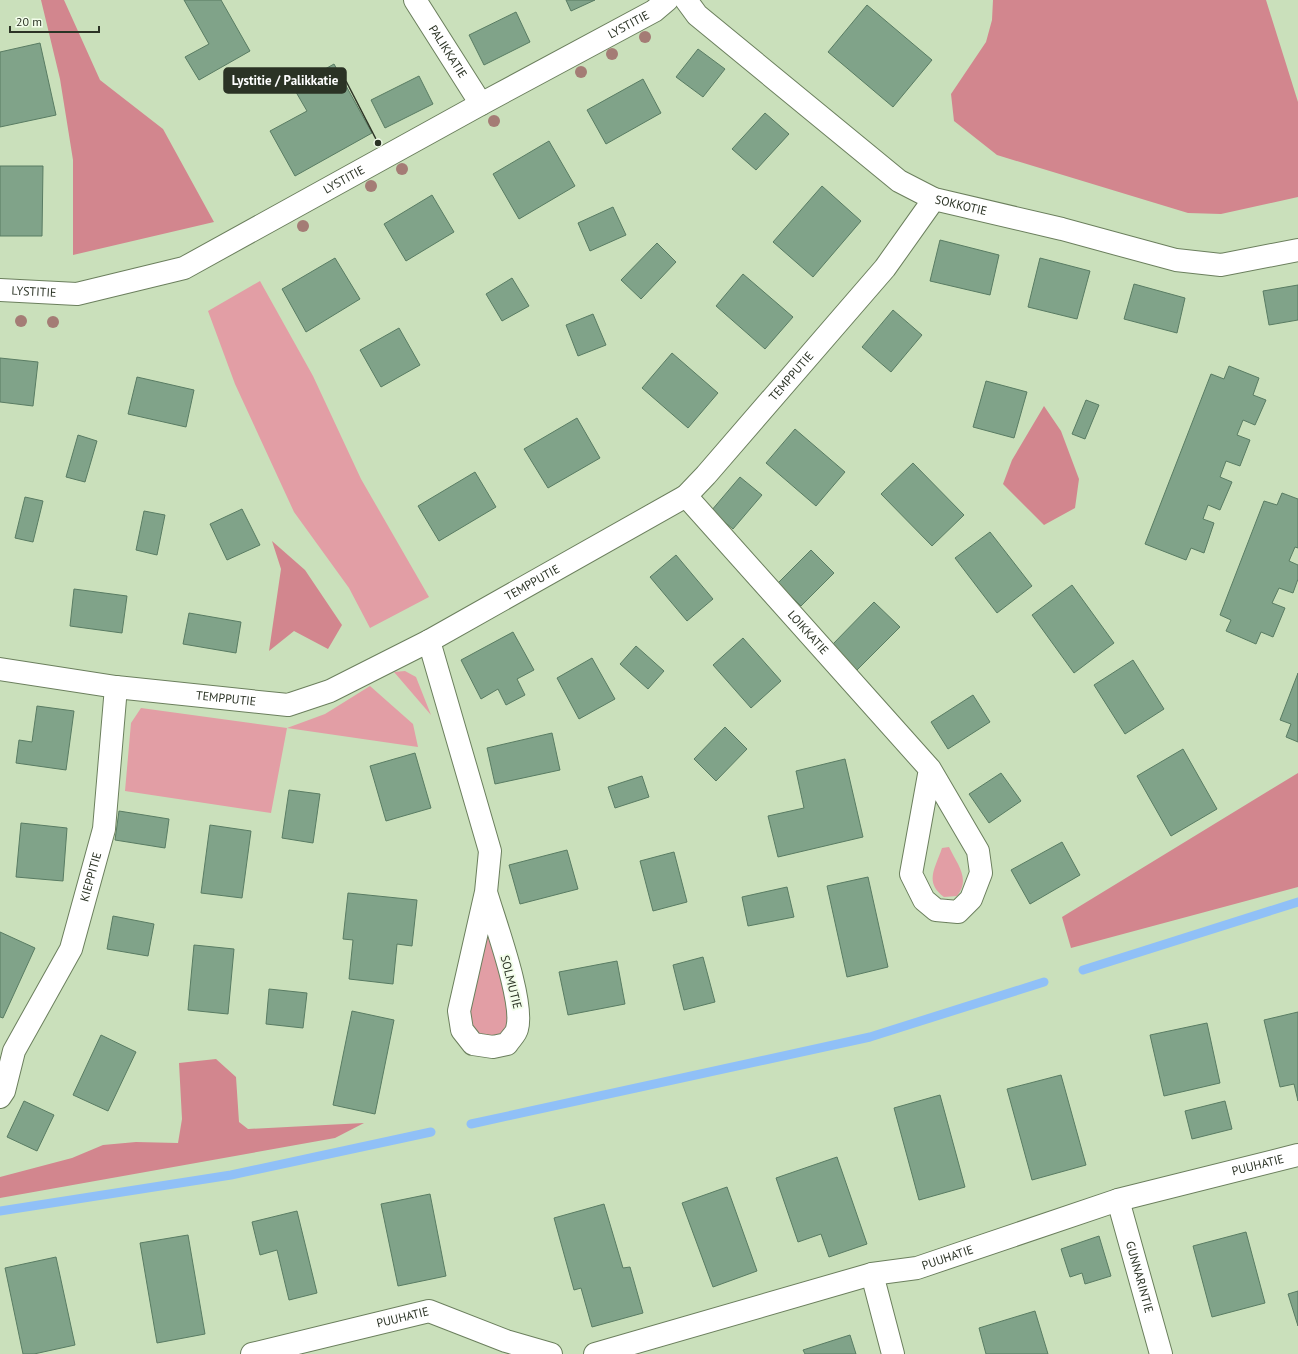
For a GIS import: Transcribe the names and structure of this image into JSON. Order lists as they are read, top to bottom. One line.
{"streets":{"street":["LYSTITIE","PALIKKATIE","SOKKOTIE","TEMPPUTIE","LOIKKATIE","KIEPPITIE","SOLMUTIE","PUUHATIE","GUNNARINTIE"]},"crossings":[["LYSTITIE","PALIKKATIE"],["SOKKOTIE","TEMPPUTIE"],["TEMPPUTIE","LOIKKATIE"],["TEMPPUTIE","KIEPPITIE"],["TEMPPUTIE","SOLMUTIE"],["PUUHATIE","GUNNARINTIE"]],"places":["Lystitie / Palikkatie"],"scale_bar":"20 m"}
